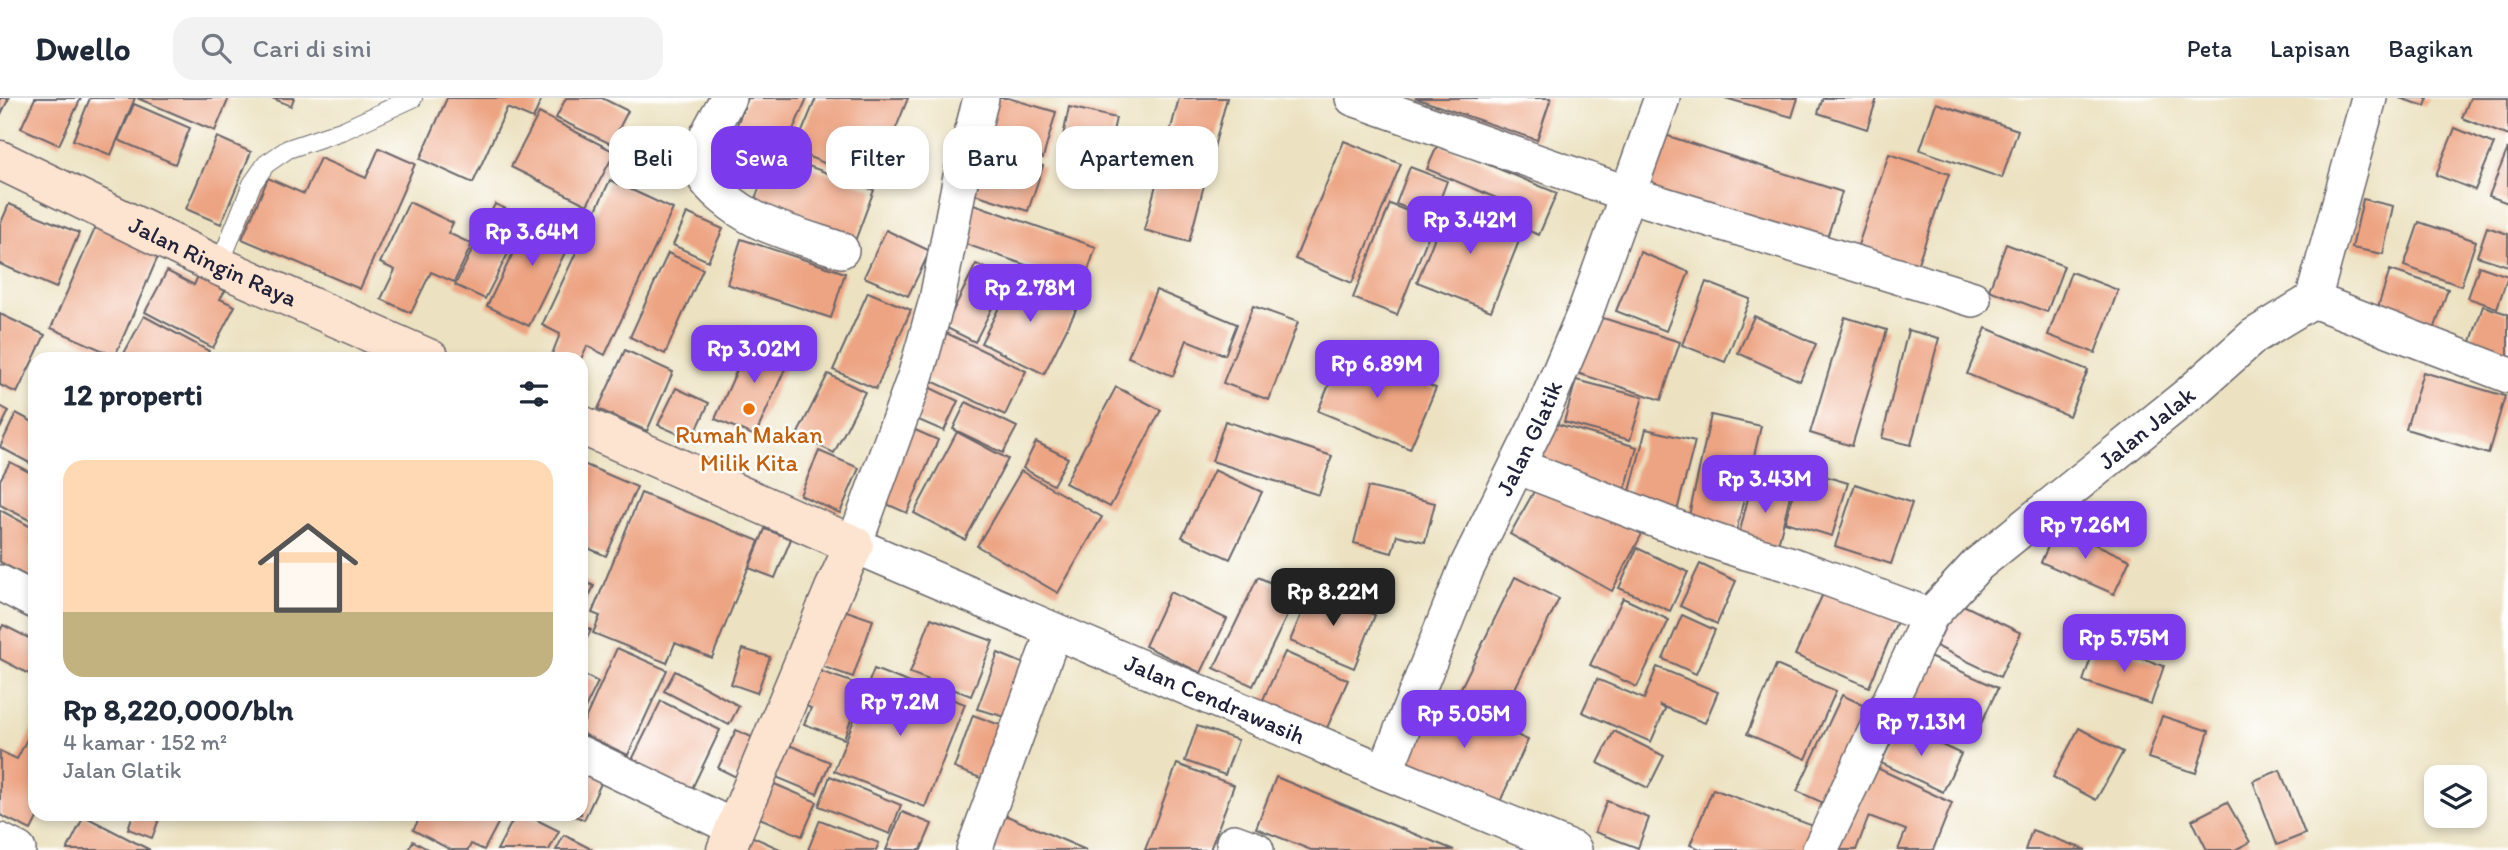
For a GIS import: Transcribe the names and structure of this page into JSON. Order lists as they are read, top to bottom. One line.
{"streets":{"main road":["Jalan Ringin Raya"],"street":["Jalan Jalak","Jalan Glatik","Jalan Cendrawasih"]},"crossings":[["Jalan Glatik","Jalan Cendrawasih"]],"places":["Rumah Makan Milik Kita"],"page":{"header":"Dwello","search":"Cari di sini","nav":["Peta","Lapisan","Bagikan"],"chip":["Beli","Sewa","Filter","Baru","Apartemen"],"price":["Rp 3.42M","Rp 3.64M","Rp 2.78M","Rp 3.02M","Rp 6.89M","Rp 3.43M","Rp 7.26M","Rp 8.22M","Rp 5.75M","Rp 7.2M","Rp 5.05M","Rp 7.13M"],"heading":"12 properti","list":[{"name":"Rp 8,220,000/bln","note":"4 kamar · 152 m² · Jalan Glatik"}]}}
